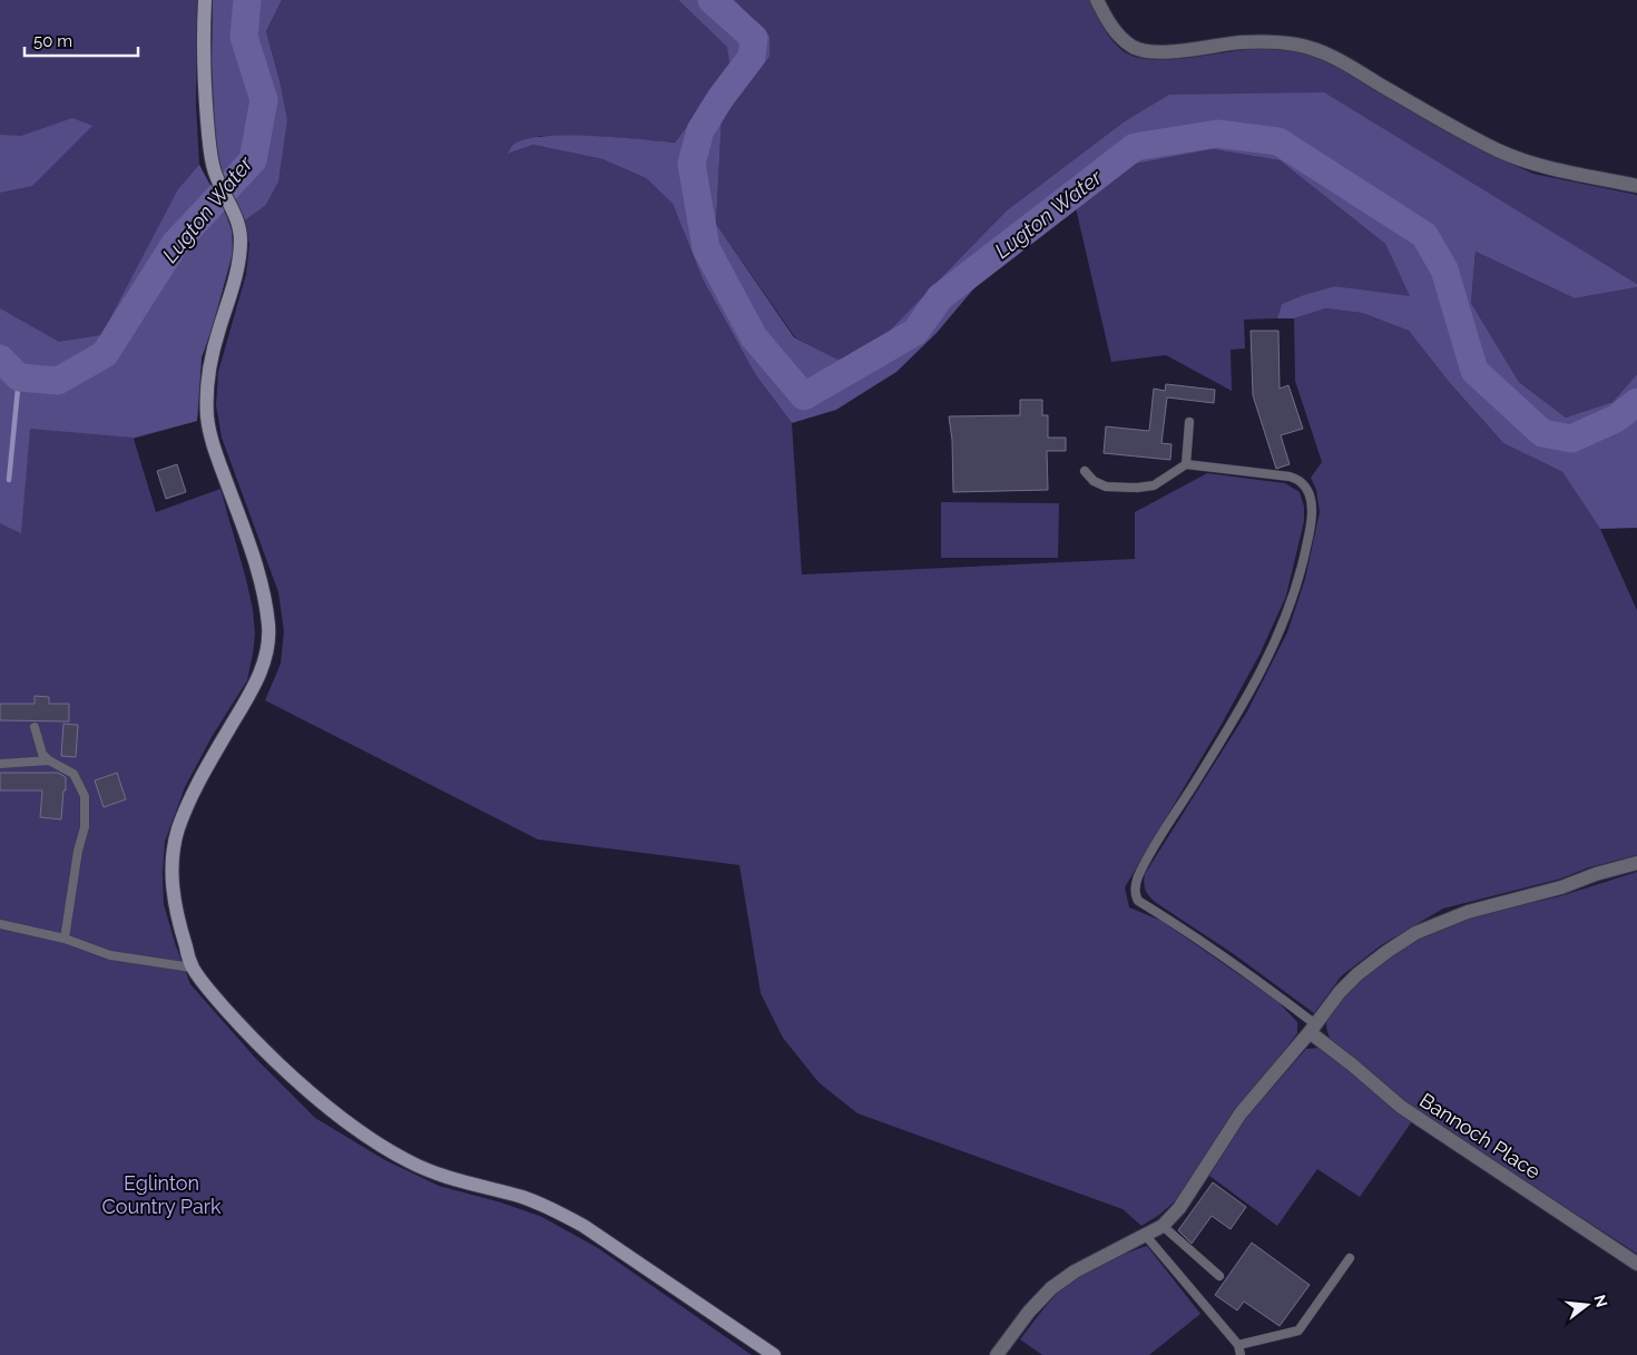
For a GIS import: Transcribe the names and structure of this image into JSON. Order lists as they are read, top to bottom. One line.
{"streets":{"street":["Bannoch Place"]},"water":["Lugton Water"],"parks":["Eglinton Country Park"],"scale_bar":"50 m","north":"right"}
